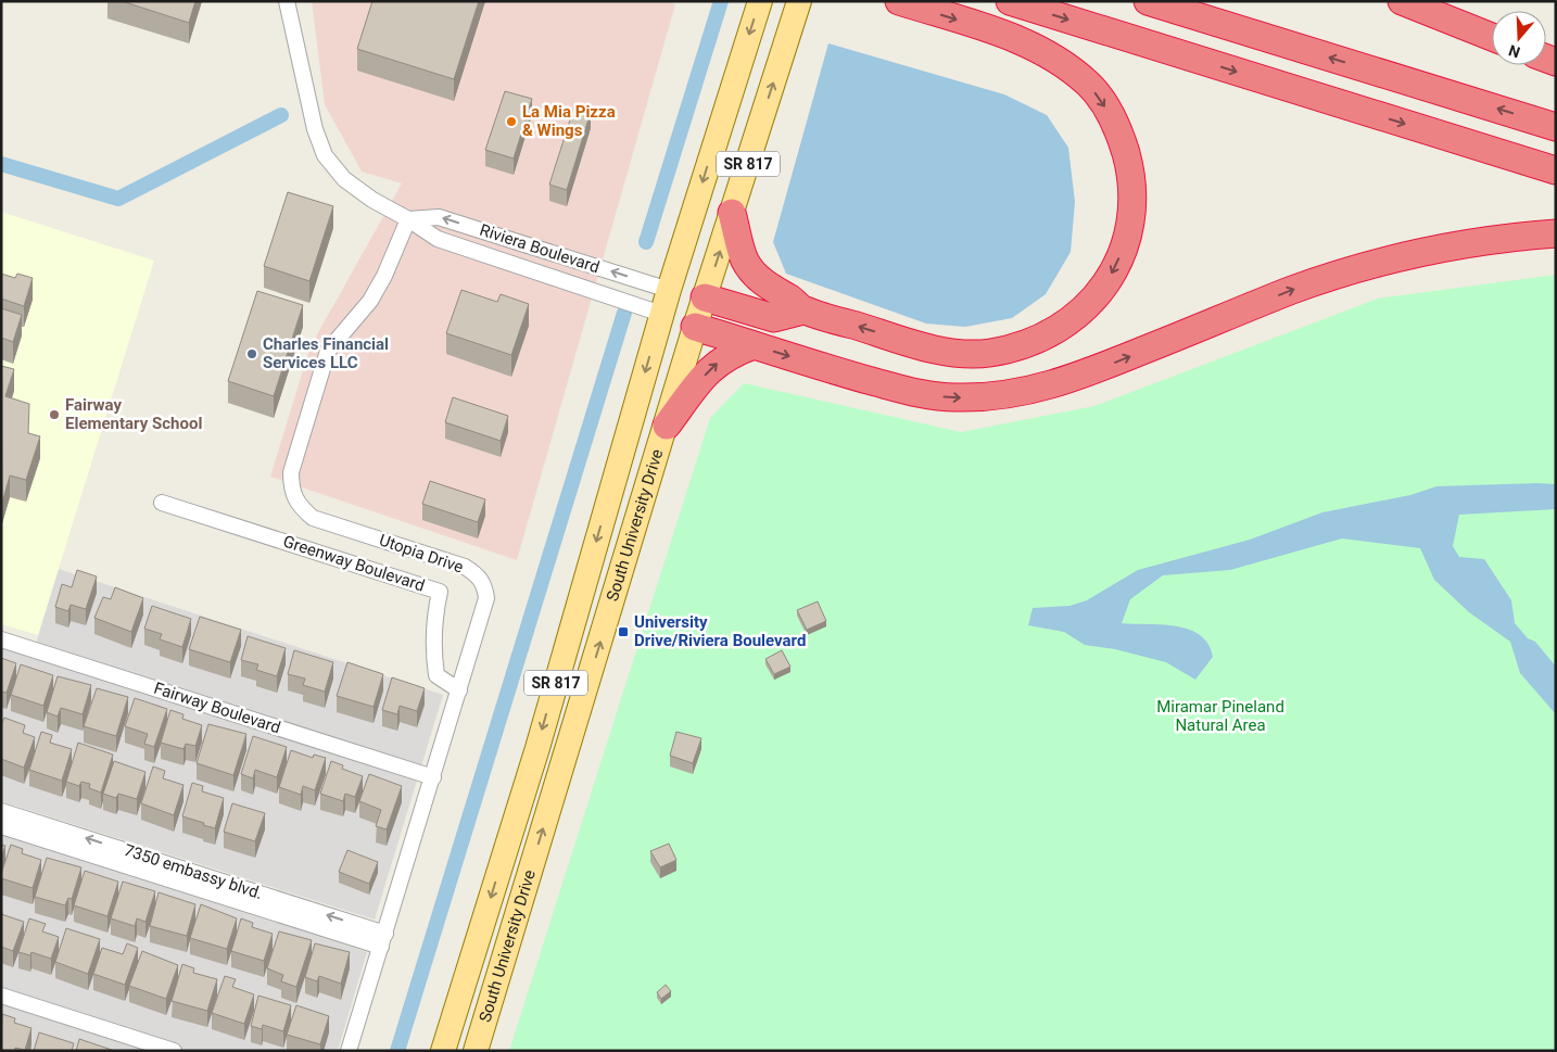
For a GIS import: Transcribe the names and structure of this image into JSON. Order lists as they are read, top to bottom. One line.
{"streets":{"main road":["SR 817","South University Drive"],"street":["Riviera Boulevard","Utopia Drive","Greenway Boulevard","Fairway Boulevard","7350 embassy blvd."]},"crossings":[["Riviera Boulevard","South University Drive"],["Riviera Boulevard","Utopia Drive"],["Utopia Drive","Greenway Boulevard"],["Utopia Drive","Fairway Boulevard"],["Utopia Drive","7350 embassy blvd."]],"parks":["Miramar Pineland Natural Area"],"places":{"other":["La Mia Pizza & Wings","Charles Financial Services LLC","Fairway Elementary School"],"transit":["University Drive/Riviera Boulevard"]},"north":"bottom"}
